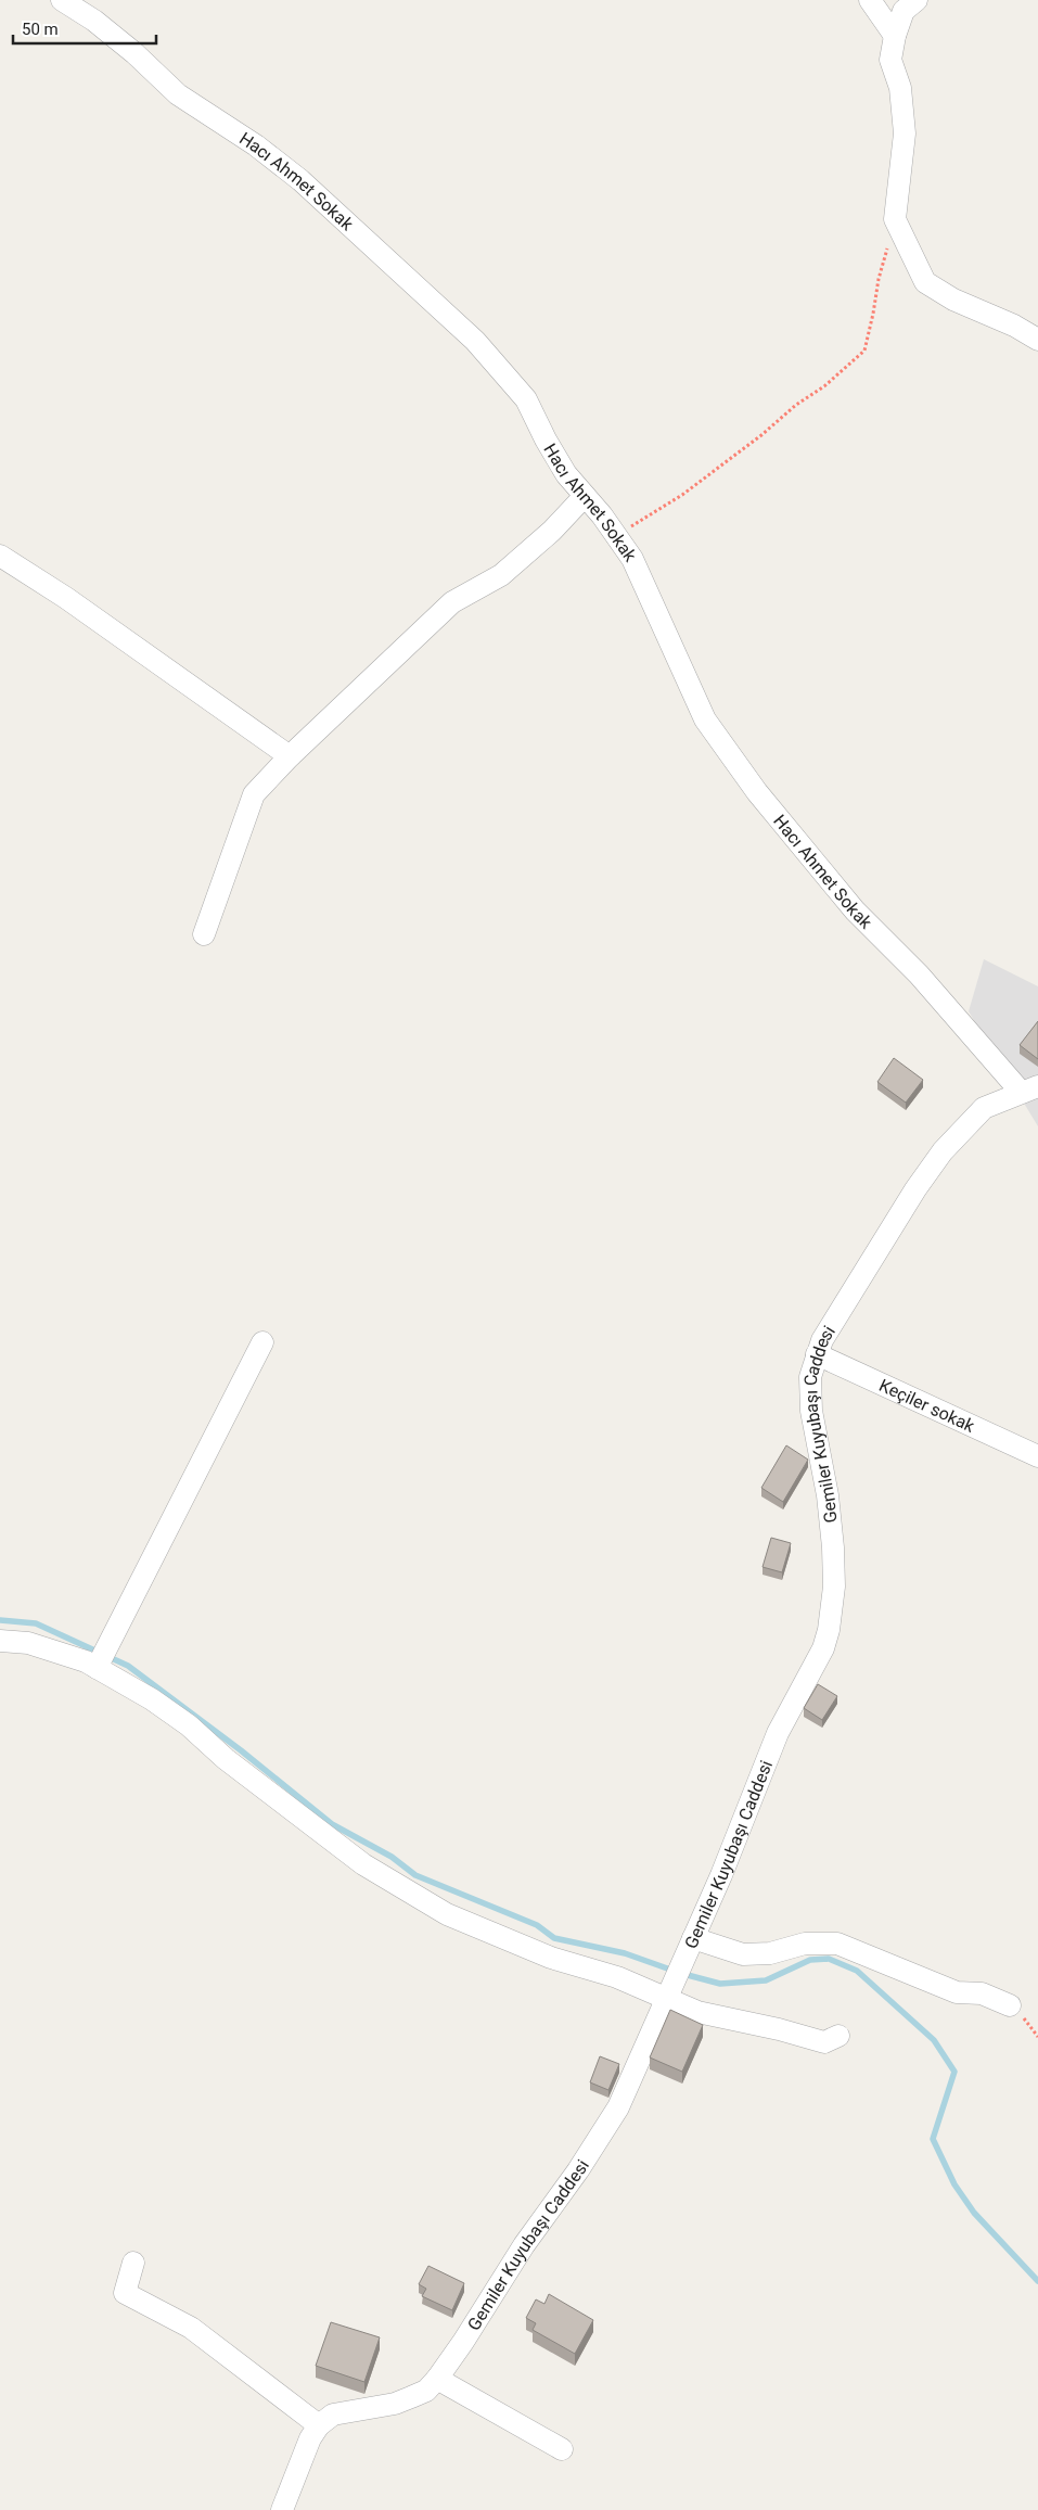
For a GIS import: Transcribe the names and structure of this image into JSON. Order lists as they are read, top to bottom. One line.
{"streets":{"street":["Hacı Ahmet Sokak","Keçiler sokak","Gemiler Kuyubaşı Caddesi"]},"crossings":[["Hacı Ahmet Sokak","Gemiler Kuyubaşı Caddesi"],["Keçiler sokak","Gemiler Kuyubaşı Caddesi"]],"scale_bar":"50 m"}
